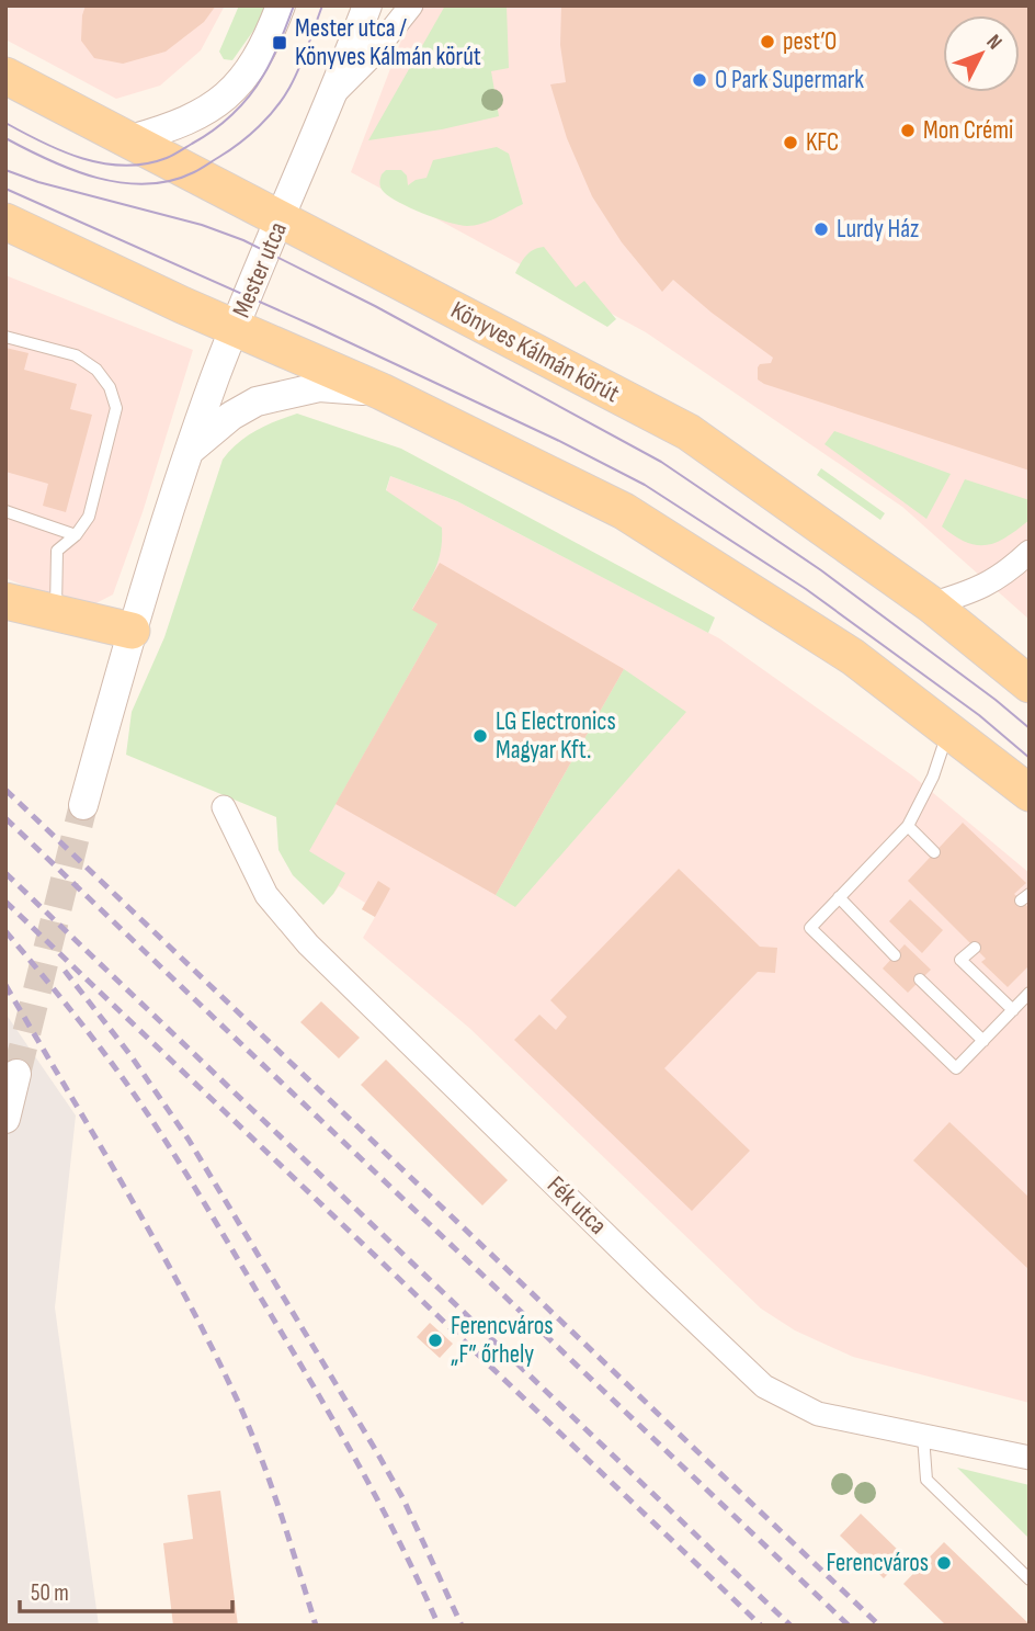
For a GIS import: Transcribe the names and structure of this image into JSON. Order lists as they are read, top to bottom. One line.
{"streets":{"main road":["Könyves Kálmán körút"],"street":["Mester utca","Fék utca"]},"crossings":[["Mester utca","Könyves Kálmán körút"]],"places":{"other":["pest’O","O Park Supermark","Mon Crémi","KFC","Lurdy Ház","LG Electronics Magyar Kft.","Ferencváros „F” őrhely","Ferencváros"],"transit":["Mester utca / Könyves Kálmán körút"]},"scale_bar":"50 m","north":"top right"}
